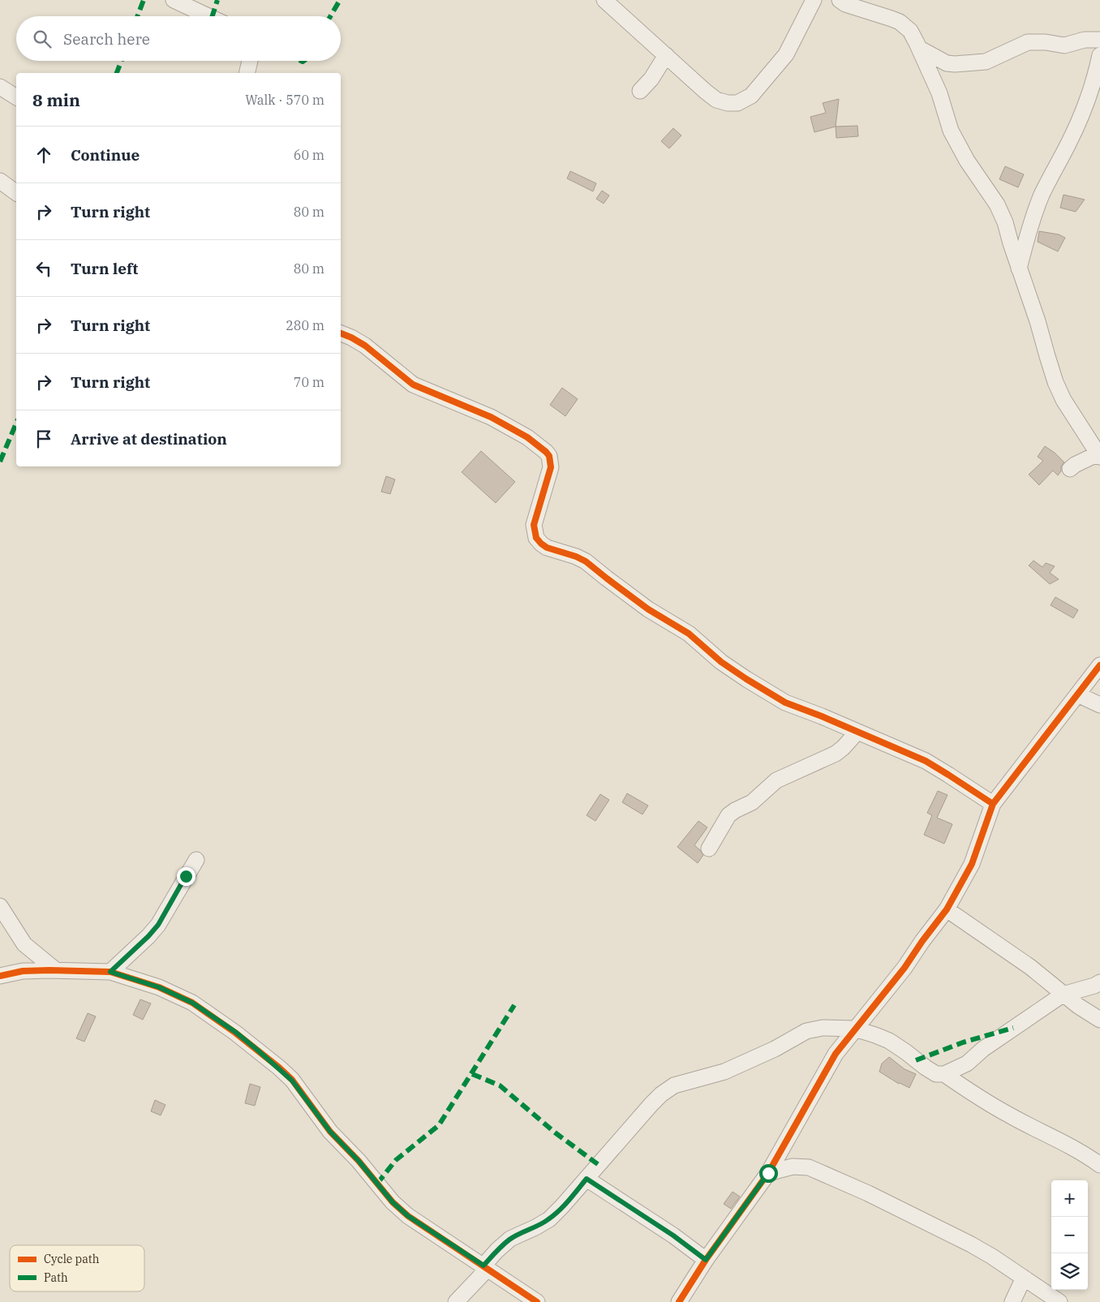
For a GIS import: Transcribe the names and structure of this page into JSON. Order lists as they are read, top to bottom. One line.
{"legend":["Cycle path","Path"],"page":{"search":"Search here","heading":["8 min","Walk · 570 m"],"list":[["Continue","60 m"],["Turn right","80 m"],["Turn left","80 m"],["Turn right","280 m"],["Turn right","70 m"],"Arrive at destination"],"map_buttons":["+","−"]}}
